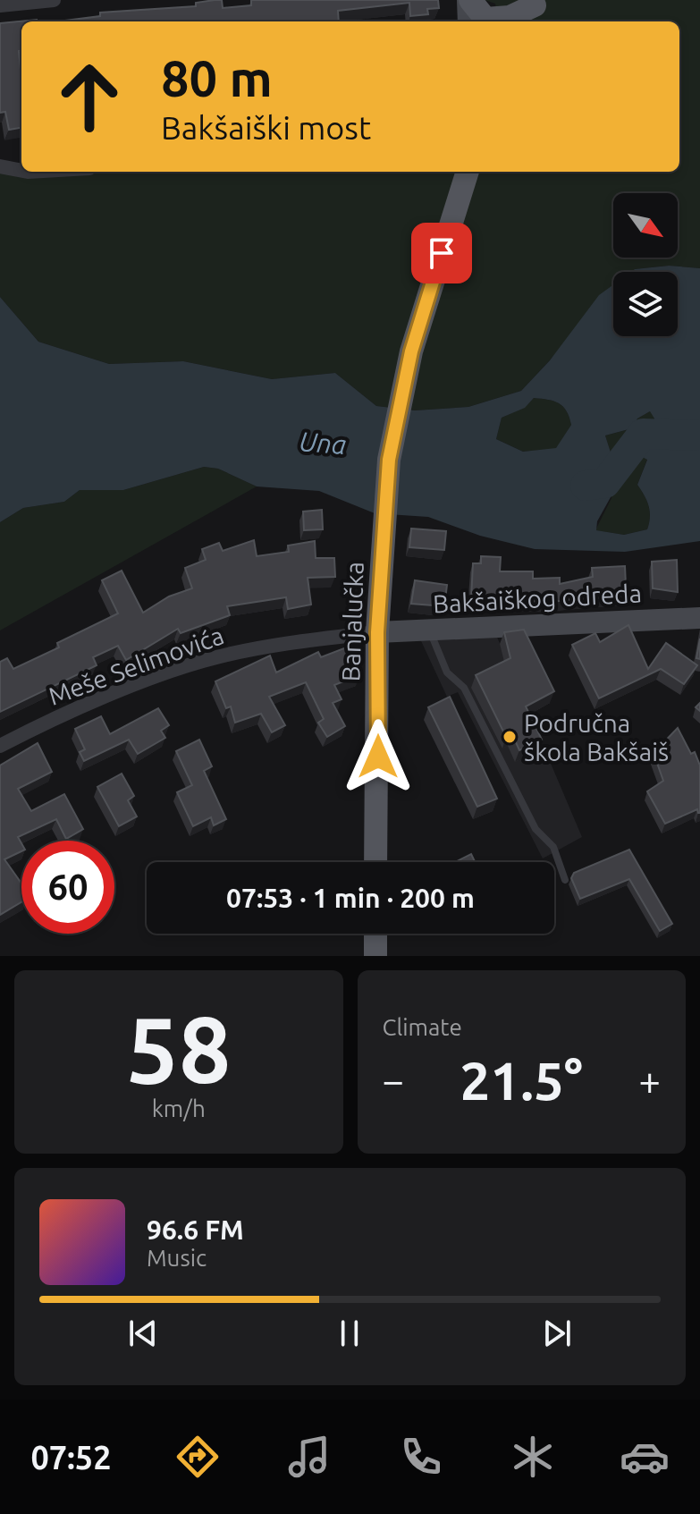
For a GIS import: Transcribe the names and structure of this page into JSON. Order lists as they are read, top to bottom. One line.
{"streets":{"main road":["Banjalučka"],"street":["Bakšaiškog odreda","Meše Selimovića"]},"crossings":[["Bakšaiškog odreda","Banjalučka"],["Bakšaiškog odreda","Meše Selimovića"],["Banjalučka","Meše Selimovića"]],"water":["Una"],"places":["Područna škola Bakšaiš"],"north":"bottom right","page":{"turn":["80 m","Bakšaiški most"],"limit":"60","trip":"07:53 · 1 min · 200 m","tile":[["58","km/h"],"Climate"],"heat":["−","21.5°","+"],"song":["96.6 FM","Music"],"tabs":"07:52"}}
